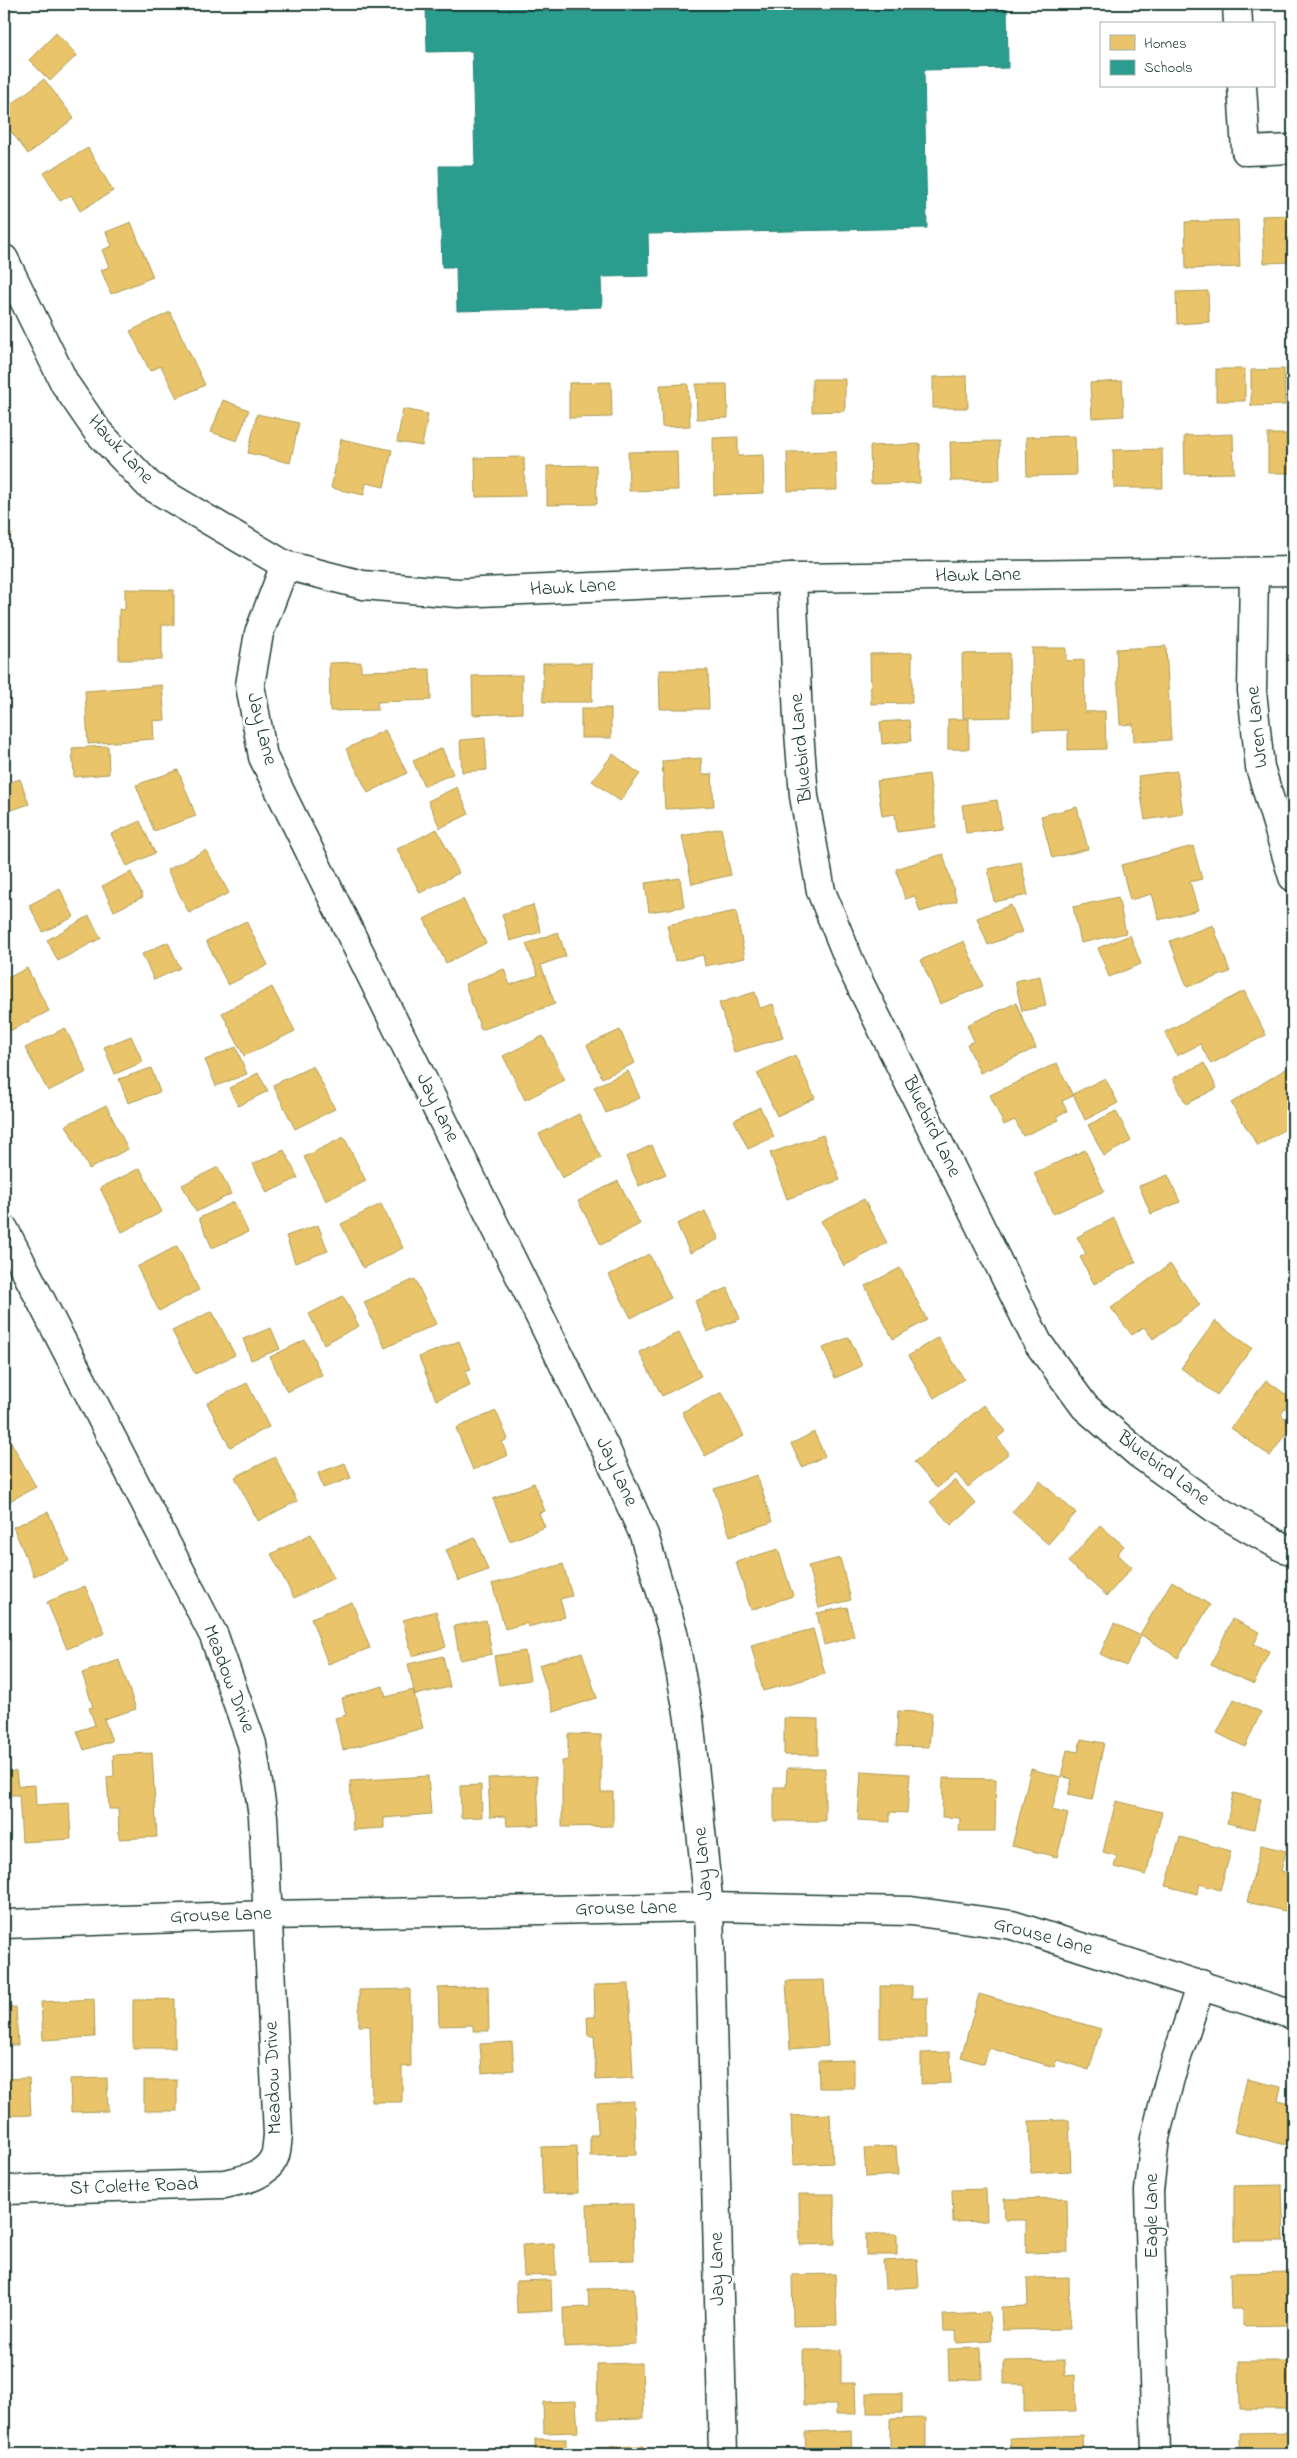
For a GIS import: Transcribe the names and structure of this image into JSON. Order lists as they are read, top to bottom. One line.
{"streets":{"street":["Hawk Lane","Wren Lane","Jay Lane","Bluebird Lane","Meadow Drive","Grouse Lane","St Colette Road","Eagle Lane"]},"crossings":[["Hawk Lane","Wren Lane"],["Hawk Lane","Jay Lane"],["Hawk Lane","Bluebird Lane"],["Jay Lane","Grouse Lane"],["Meadow Drive","Grouse Lane"],["Meadow Drive","St Colette Road"],["Grouse Lane","Eagle Lane"]],"legend":["Homes","Schools"]}
